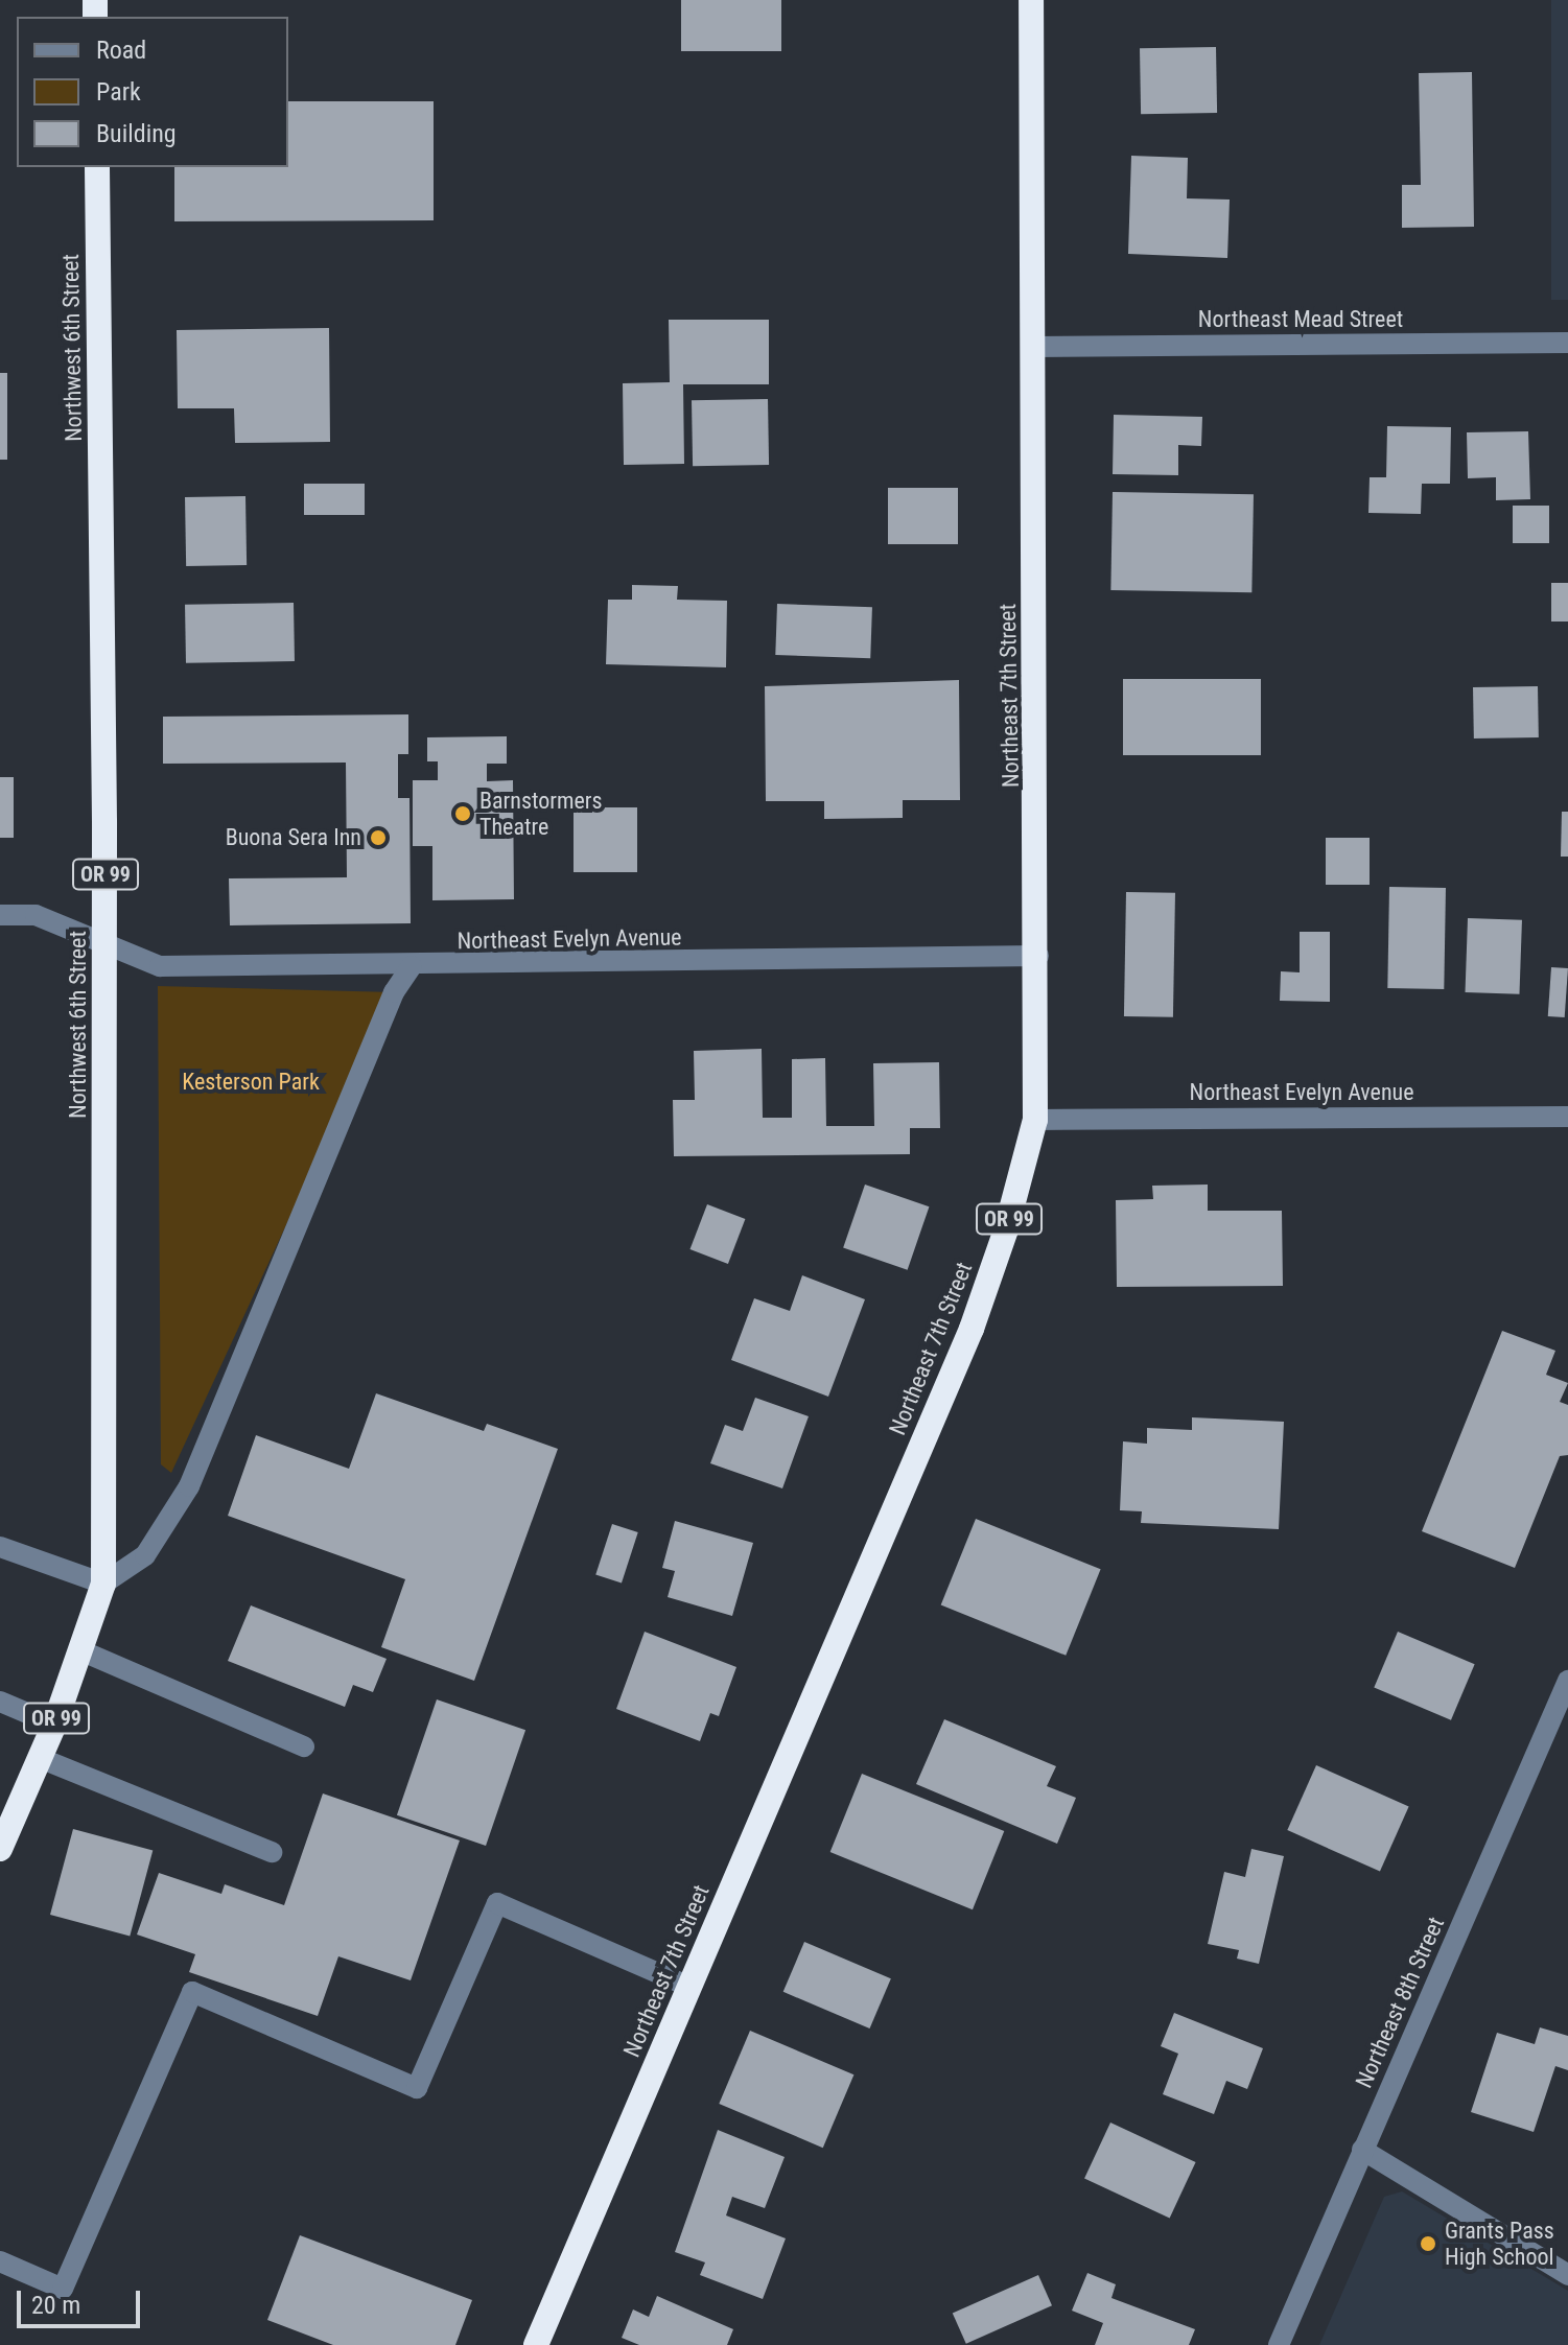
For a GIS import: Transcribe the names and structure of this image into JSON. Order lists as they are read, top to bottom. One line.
{"streets":{"highway":["Northwest 6th Street","Northeast 7th Street","OR 99"],"street":["Northeast Mead Street","Northeast Evelyn Avenue","Northeast 8th Street"]},"crossings":[["Northeast Mead Street","Northeast 7th Street"],["Northwest 6th Street","OR 99"],["Northwest 6th Street","Northeast Evelyn Avenue"],["Northeast 7th Street","Northeast Evelyn Avenue"]],"parks":["Kesterson Park"],"places":["Barnstormers Theatre","Buona Sera Inn","Grants Pass High School"],"legend":["Road","Park","Building"],"scale_bar":"20 m"}
